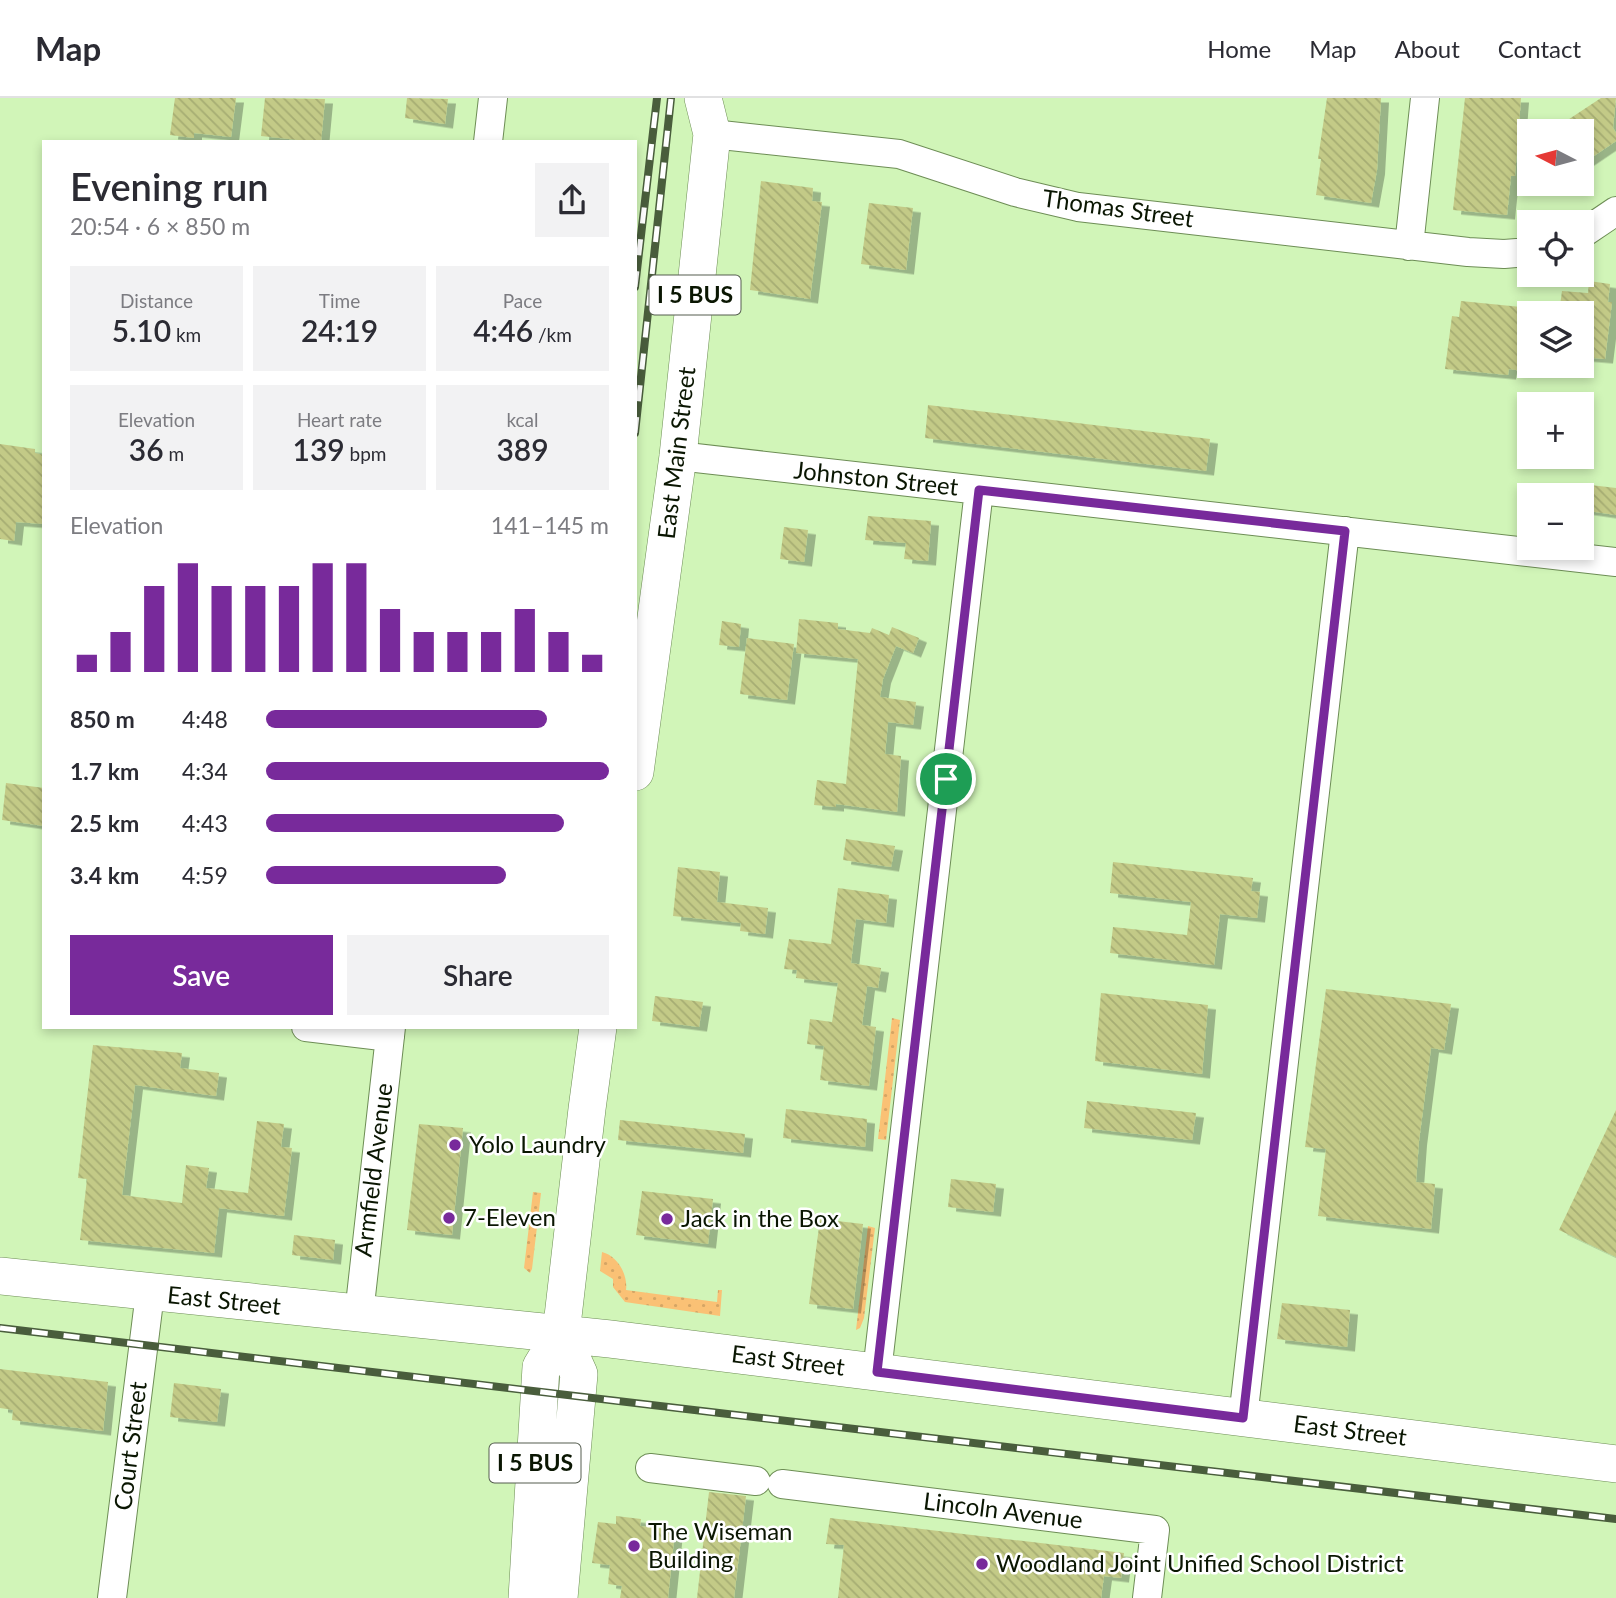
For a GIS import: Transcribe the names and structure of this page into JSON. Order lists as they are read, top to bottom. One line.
{"streets":{"main road":["I 5 BUS","East Main Street","East Street"],"street":["Thomas Street","Johnston Street","Armfield Avenue","Court Street","Lincoln Avenue"]},"crossings":[["Thomas Street","East Main Street"],["I 5 BUS","East Street"],["East Main Street","Johnston Street"],["Armfield Avenue","East Street"],["East Street","Court Street"]],"places":["Yolo Laundry","7-Eleven","Jack in the Box","The Wiseman Building","Woodland Joint Unified School District"],"north":"left","page":{"header":"Map","nav":["Home","Map","About","Contact"],"map_buttons":["+","−"],"heading":["Evening run","20:54 · 6 × 850 m"],"stats":[["Distance","5.10 km"],["Time","24:19"],["Pace","4:46 /km"],["Elevation","36 m"],["Heart rate","139 bpm"],["kcal","389"]],"chart":["Elevation","141–145 m"],"list":[{"name":"850 m","note":"4:48"},{"name":"1.7 km","note":"4:34"},{"name":"2.5 km","note":"4:43"},{"name":"3.4 km","note":"4:59"}],"buttons":["Save","Share"]}}
